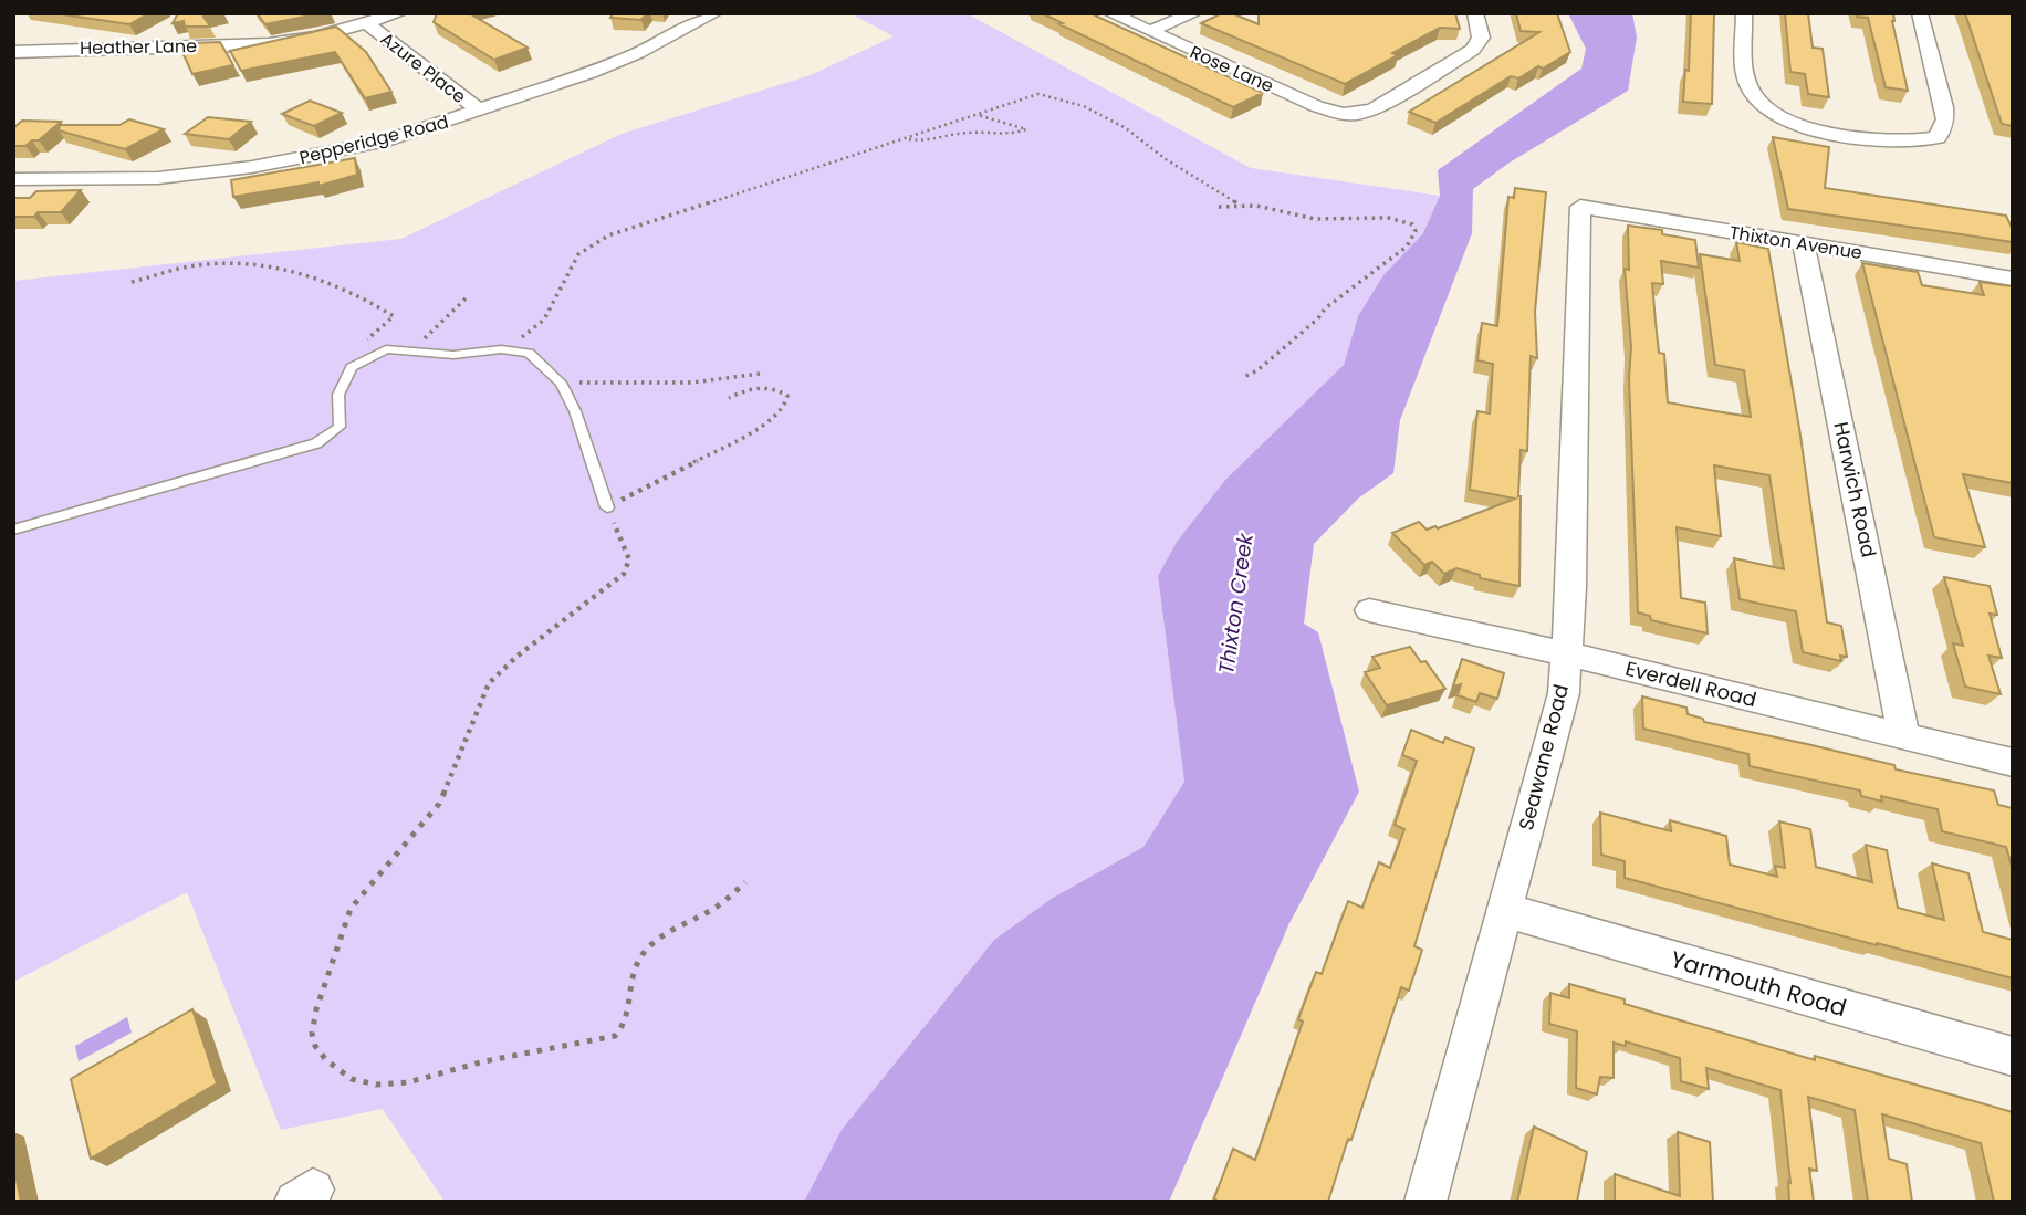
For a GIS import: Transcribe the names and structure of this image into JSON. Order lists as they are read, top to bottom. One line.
{"streets":{"street":["Heather Lane","Azure Place","Rose Lane","Pepperidge Road","Thixton Avenue","Harwich Road","Everdell Road","Seawane Road","Yarmouth Road"]},"crossings":[["Heather Lane","Azure Place"],["Azure Place","Pepperidge Road"],["Thixton Avenue","Harwich Road"],["Thixton Avenue","Seawane Road"],["Harwich Road","Everdell Road"],["Everdell Road","Seawane Road"],["Seawane Road","Yarmouth Road"]],"water":["Thixton Creek"]}
